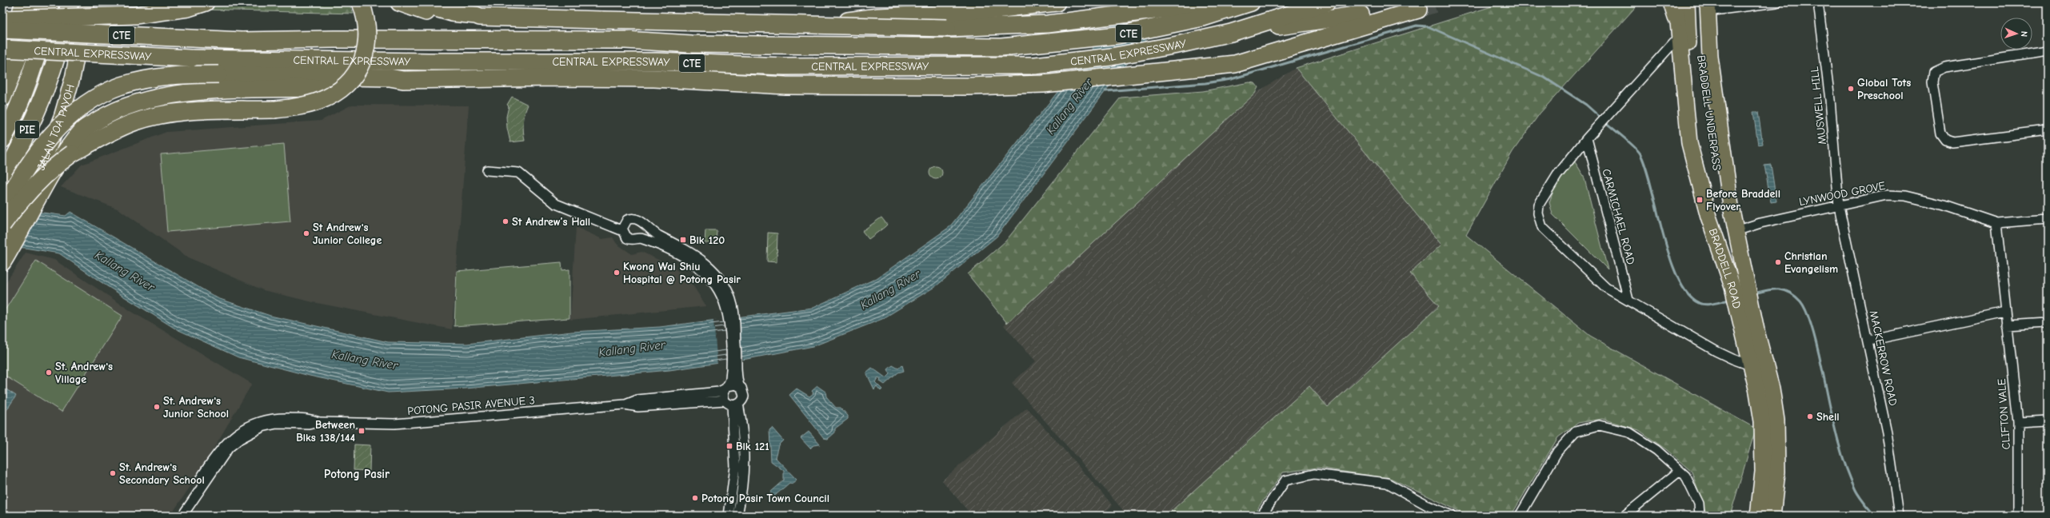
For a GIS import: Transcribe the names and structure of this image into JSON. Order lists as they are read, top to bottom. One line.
{"streets":{"highway":["CTE","CENTRAL EXPRESSWAY","BRADDELL UNDERPASS","PIE","BRADDELL ROAD"],"main road":["JALAN TOA PAYOH"],"street":["MUSWELL HILL","LYNWOOD GROVE","CARMICHAEL ROAD","MACKERROW ROAD","POTONG PASIR AVENUE 3","CLIFTON VALE"]},"crossings":[["MUSWELL HILL","LYNWOOD GROVE"],["MUSWELL HILL","MACKERROW ROAD"],["BRADDELL UNDERPASS","BRADDELL ROAD"],["LYNWOOD GROVE","BRADDELL ROAD"],["LYNWOOD GROVE","MACKERROW ROAD"],["LYNWOOD GROVE","CLIFTON VALE"]],"districts":["Potong Pasir"],"water":["Kallang River"],"places":{"other":["Global Tots Preschool","St Andrew’s Hall","St Andrew's Junior College","Christian Evangelism","Kwong Wai Shiu Hospital @ Potong Pasir","St. Andrew's Village","St. Andrew's Junior School","Shell","St. Andrew's Secondary School","Potong Pasir Town Council"],"transit":["Before Braddell Flyover","Blk 120","Between Blks 138/144","Blk 121"]},"north":"right"}
